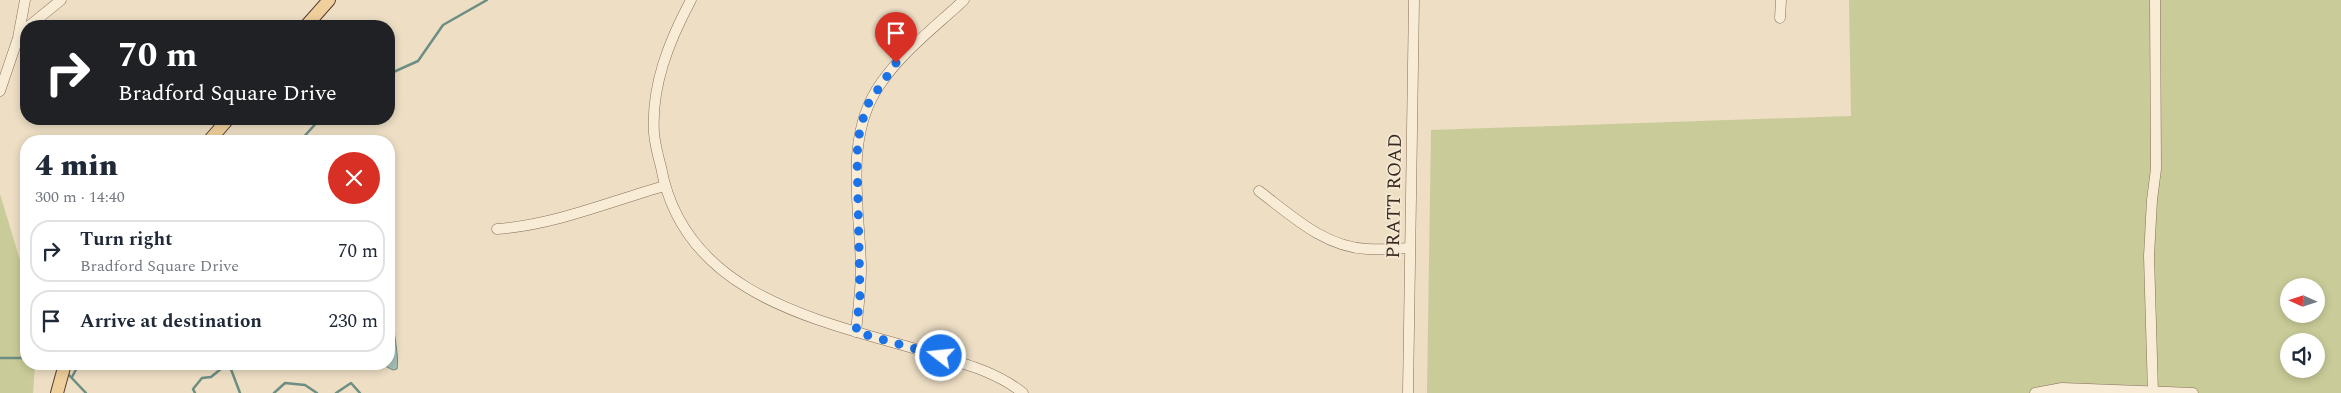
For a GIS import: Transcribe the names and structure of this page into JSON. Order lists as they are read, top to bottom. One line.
{"streets":{"street":["PRATT ROAD"]},"north":"left","page":{"turn":["70 m","Bradford Square Drive"],"heading":["4 min","300 m · 14:40"],"list":[{"name":"Turn right","note":"Bradford Square Drive","value":"70 m"},{"name":"Arrive at destination","value":"230 m"}]}}
